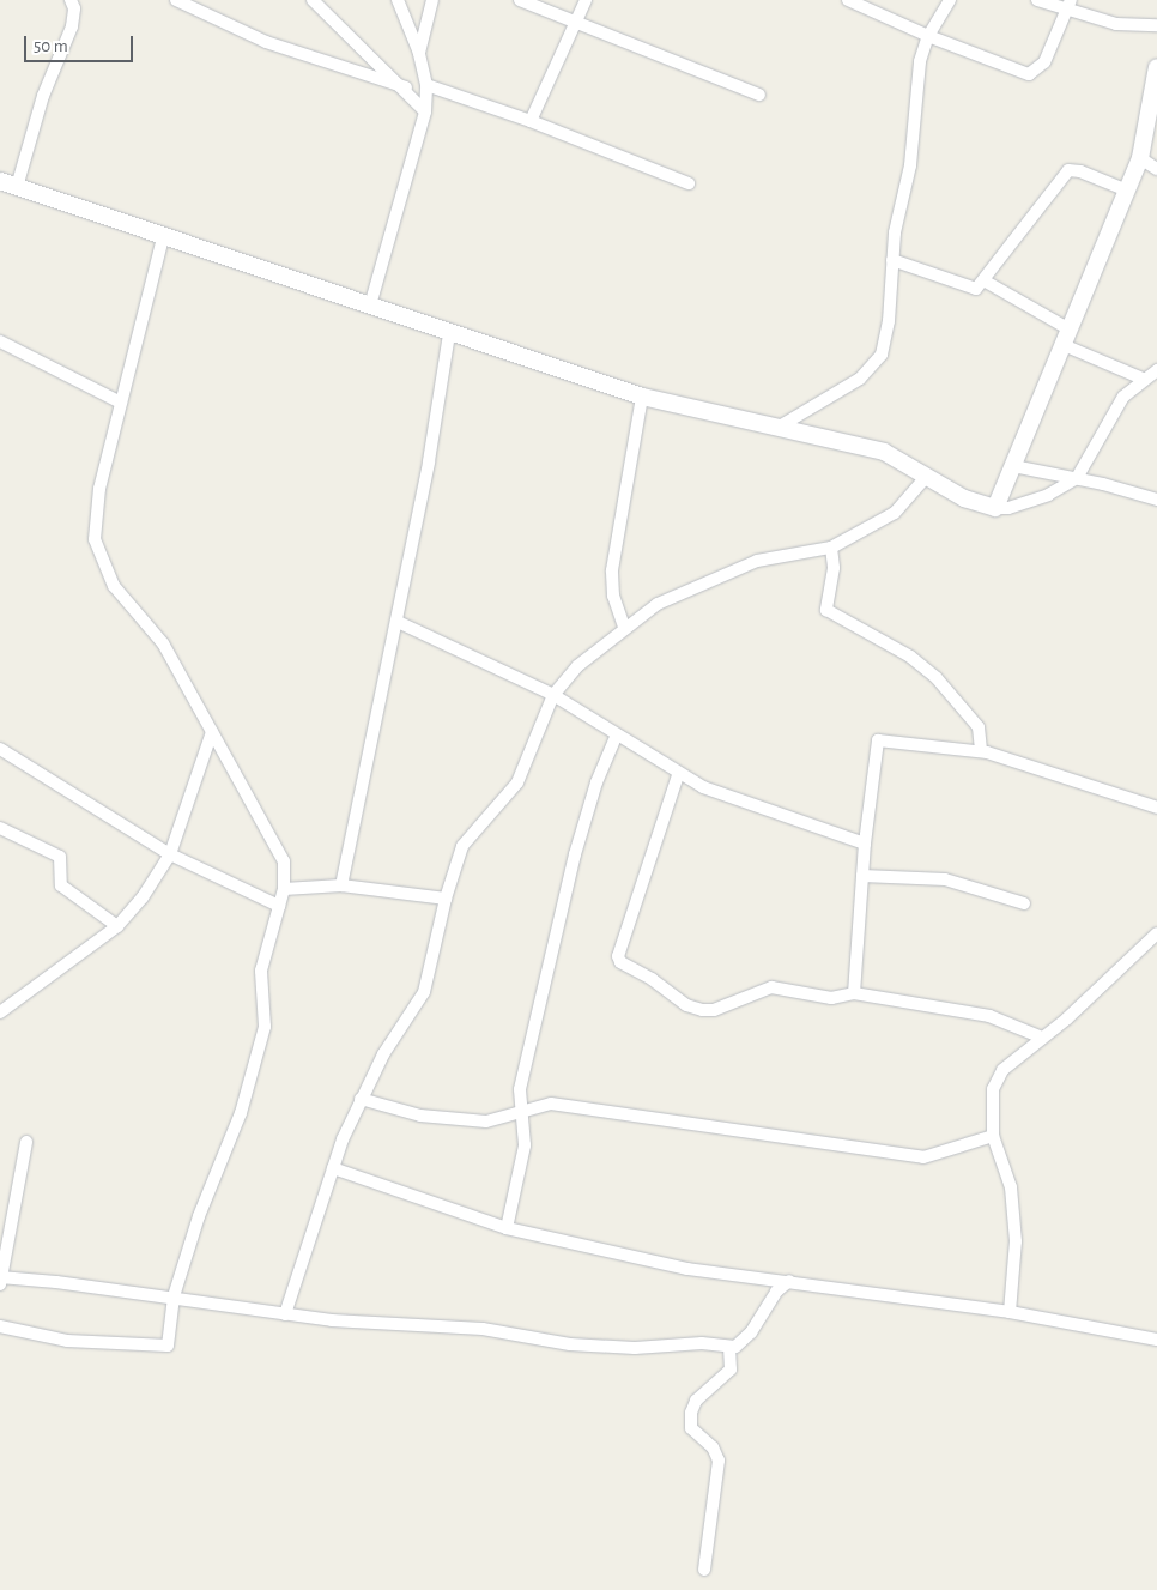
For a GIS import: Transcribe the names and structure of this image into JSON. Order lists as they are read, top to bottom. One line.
{"scale_bar":"50 m"}
